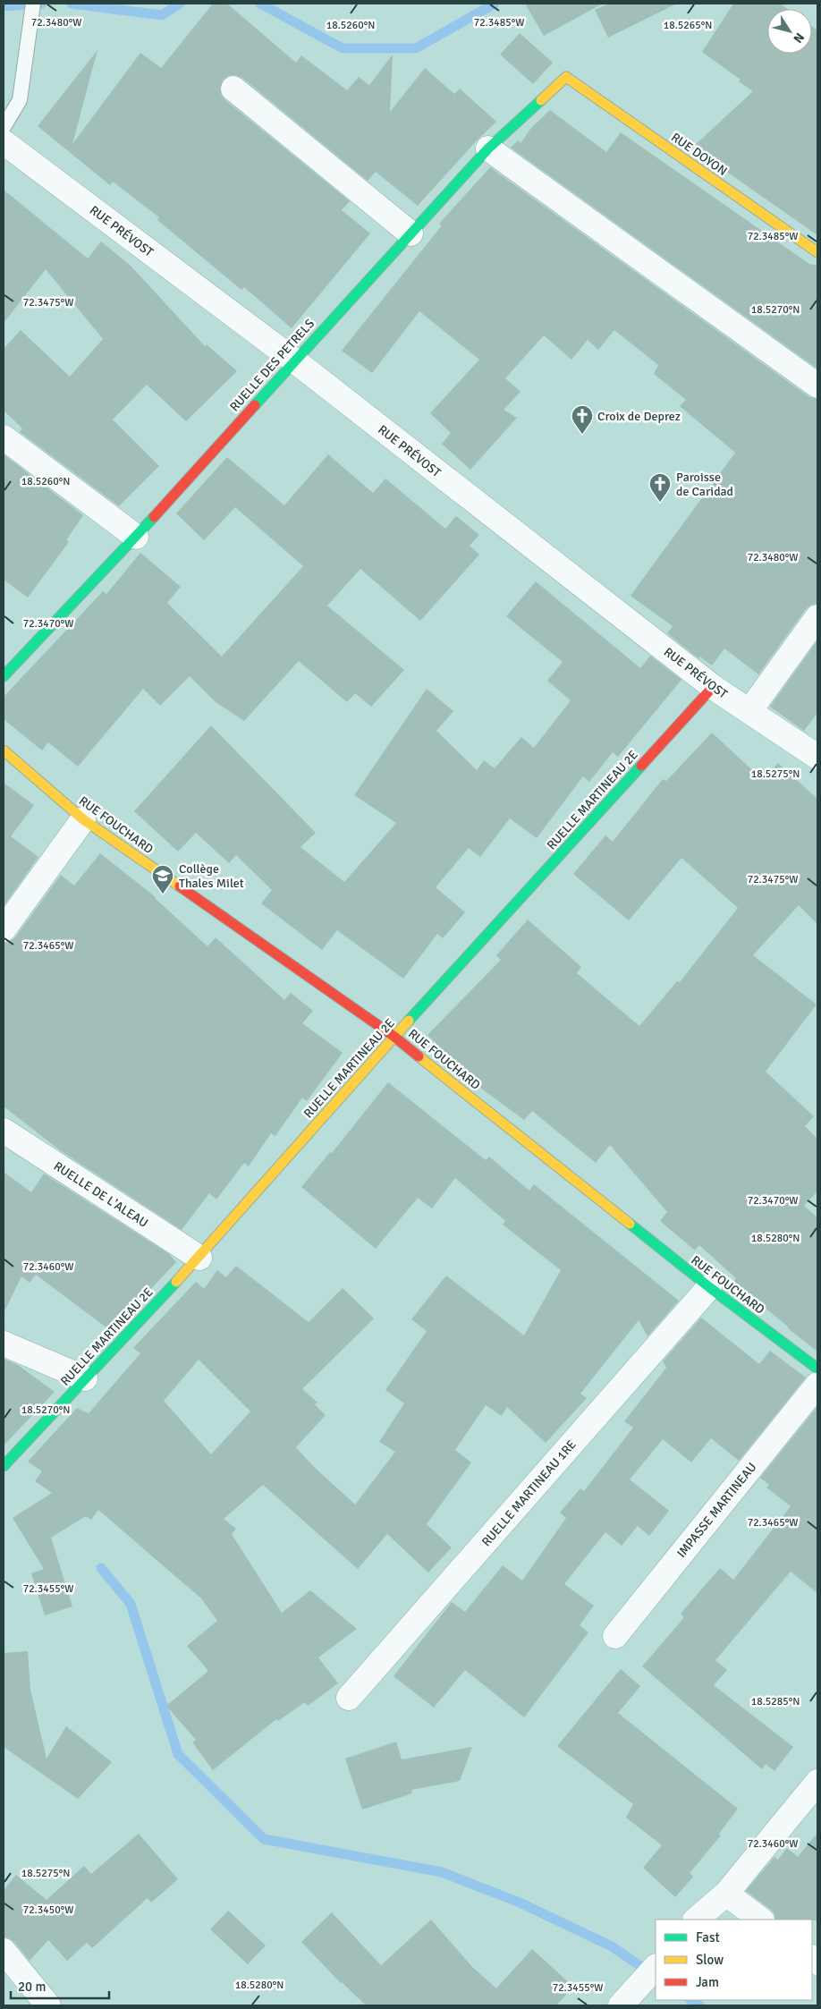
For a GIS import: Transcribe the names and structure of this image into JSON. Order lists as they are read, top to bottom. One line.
{"streets":{"street":["RUE DOYON","RUE PRÉVOST","RUELLE DES PETRELS","RUELLE MARTINEAU 2E","RUE FOUCHARD","RUELLE DE L'ALEAU","RUELLE MARTINEAU 1RE","IMPASSE MARTINEAU"]},"crossings":[["RUE DOYON","RUELLE DES PETRELS"],["RUE PRÉVOST","RUELLE DES PETRELS"],["RUE PRÉVOST","RUELLE MARTINEAU 2E"],["RUELLE MARTINEAU 2E","RUE FOUCHARD"],["RUELLE MARTINEAU 2E","RUELLE DE L'ALEAU"],["RUE FOUCHARD","RUELLE MARTINEAU 1RE"]],"places":{"church":["Croix de Deprez","Paroisse de Caridad"],"school or university":["Collège Thales Milet"]},"legend":["Fast","Slow","Jam"],"scale_bar":"20 m","north":"bottom right","coordinates":["72.3480°W","72.3485°W","18.5260°N","18.5265°N","72.3475°W","18.5270°N","72.3470°W","18.5275°N","72.3465°W","18.5280°N","72.3460°W","72.3455°W","18.5285°N","72.3450°W"]}
